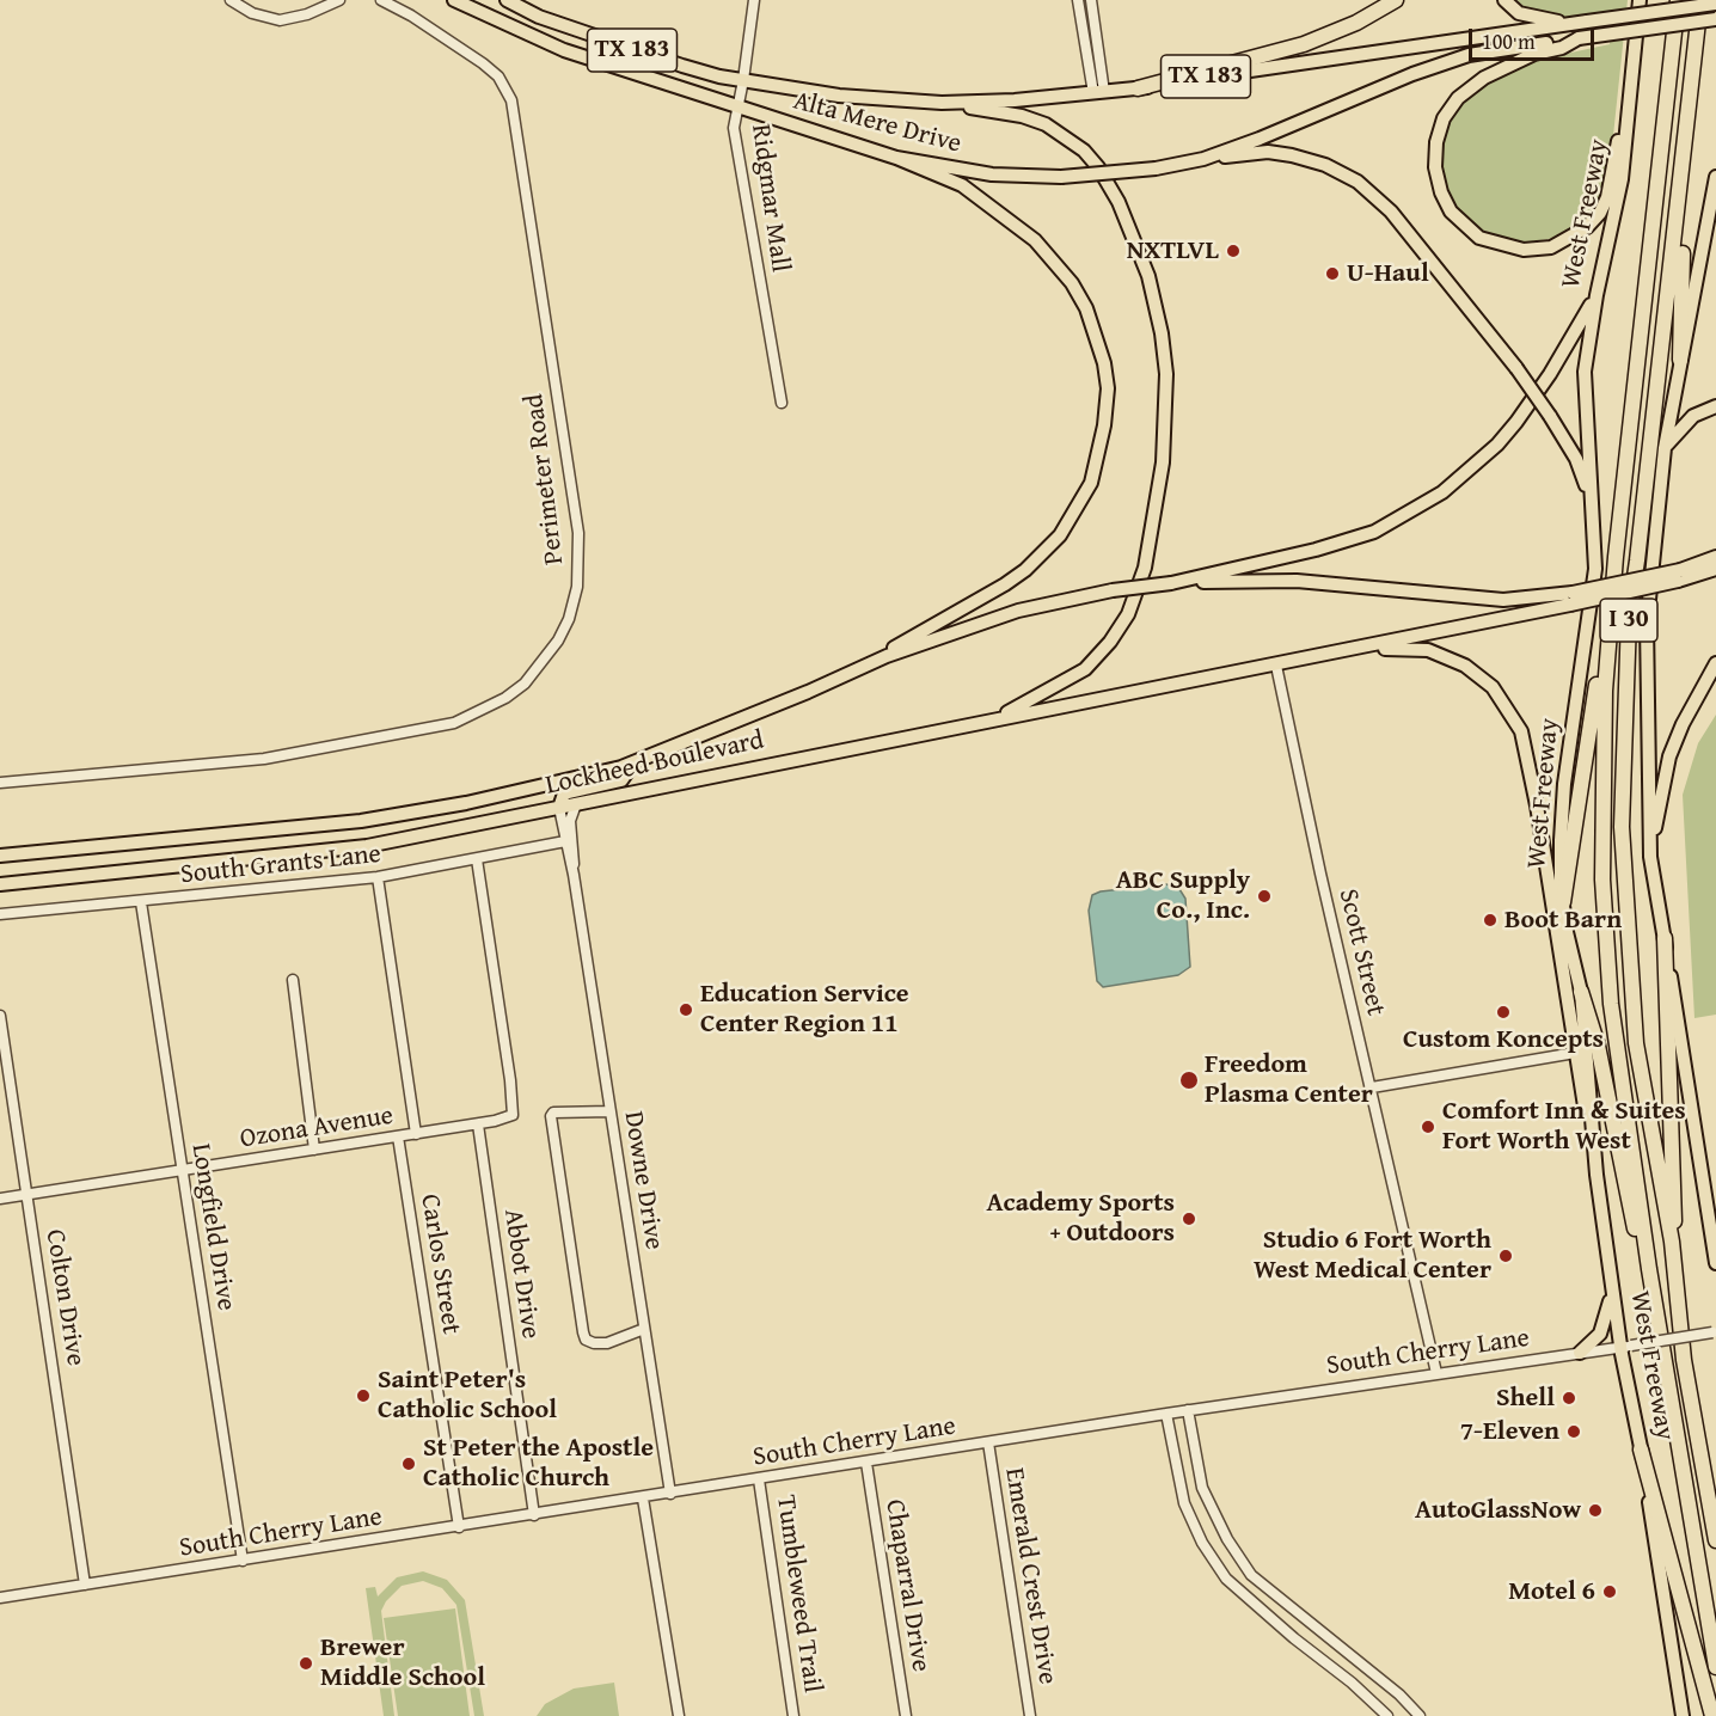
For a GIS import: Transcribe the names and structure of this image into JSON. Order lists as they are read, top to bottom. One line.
{"streets":{"highway":["West Freeway","I 30"],"main road":["TX 183","Alta Mere Drive","Lockheed Boulevard"],"street":["Ridgmar Mall","Perimeter Road","South Grants Lane","Scott Street","Ozona Avenue","Downe Drive","Longfield Drive","Carlos Street","Abbot Drive","Colton Drive","South Cherry Lane","Emerald Crest Drive","Chaparral Drive","Tumbleweed Trail"]},"crossings":[["Alta Mere Drive","Ridgmar Mall"],["West Freeway","South Cherry Lane"],["Lockheed Boulevard","Scott Street"],["Lockheed Boulevard","Downe Drive"],["South Grants Lane","Ozona Avenue"],["South Grants Lane","Downe Drive"],["South Grants Lane","Longfield Drive"],["Scott Street","South Cherry Lane"],["Ozona Avenue","Longfield Drive"],["Ozona Avenue","Carlos Street"],["Ozona Avenue","Abbot Drive"],["Ozona Avenue","Colton Drive"],["Downe Drive","South Cherry Lane"],["Longfield Drive","South Cherry Lane"],["Carlos Street","South Cherry Lane"],["Abbot Drive","South Cherry Lane"],["Colton Drive","South Cherry Lane"],["South Cherry Lane","Emerald Crest Drive"],["South Cherry Lane","Chaparral Drive"],["South Cherry Lane","Tumbleweed Trail"]],"places":["NXTLVL","U-Haul","ABC Supply Co., Inc.","Boot Barn","Education Service Center Region 11","Custom Koncepts","Freedom Plasma Center","Comfort Inn & Suites Fort Worth West","Academy Sports + Outdoors","Studio 6 Fort Worth West Medical Center","Saint Peter's Catholic School","Shell","7-Eleven","St Peter the Apostle Catholic Church","AutoGlassNow","Motel 6","Brewer Middle School"],"scale_bar":"100 m"}
